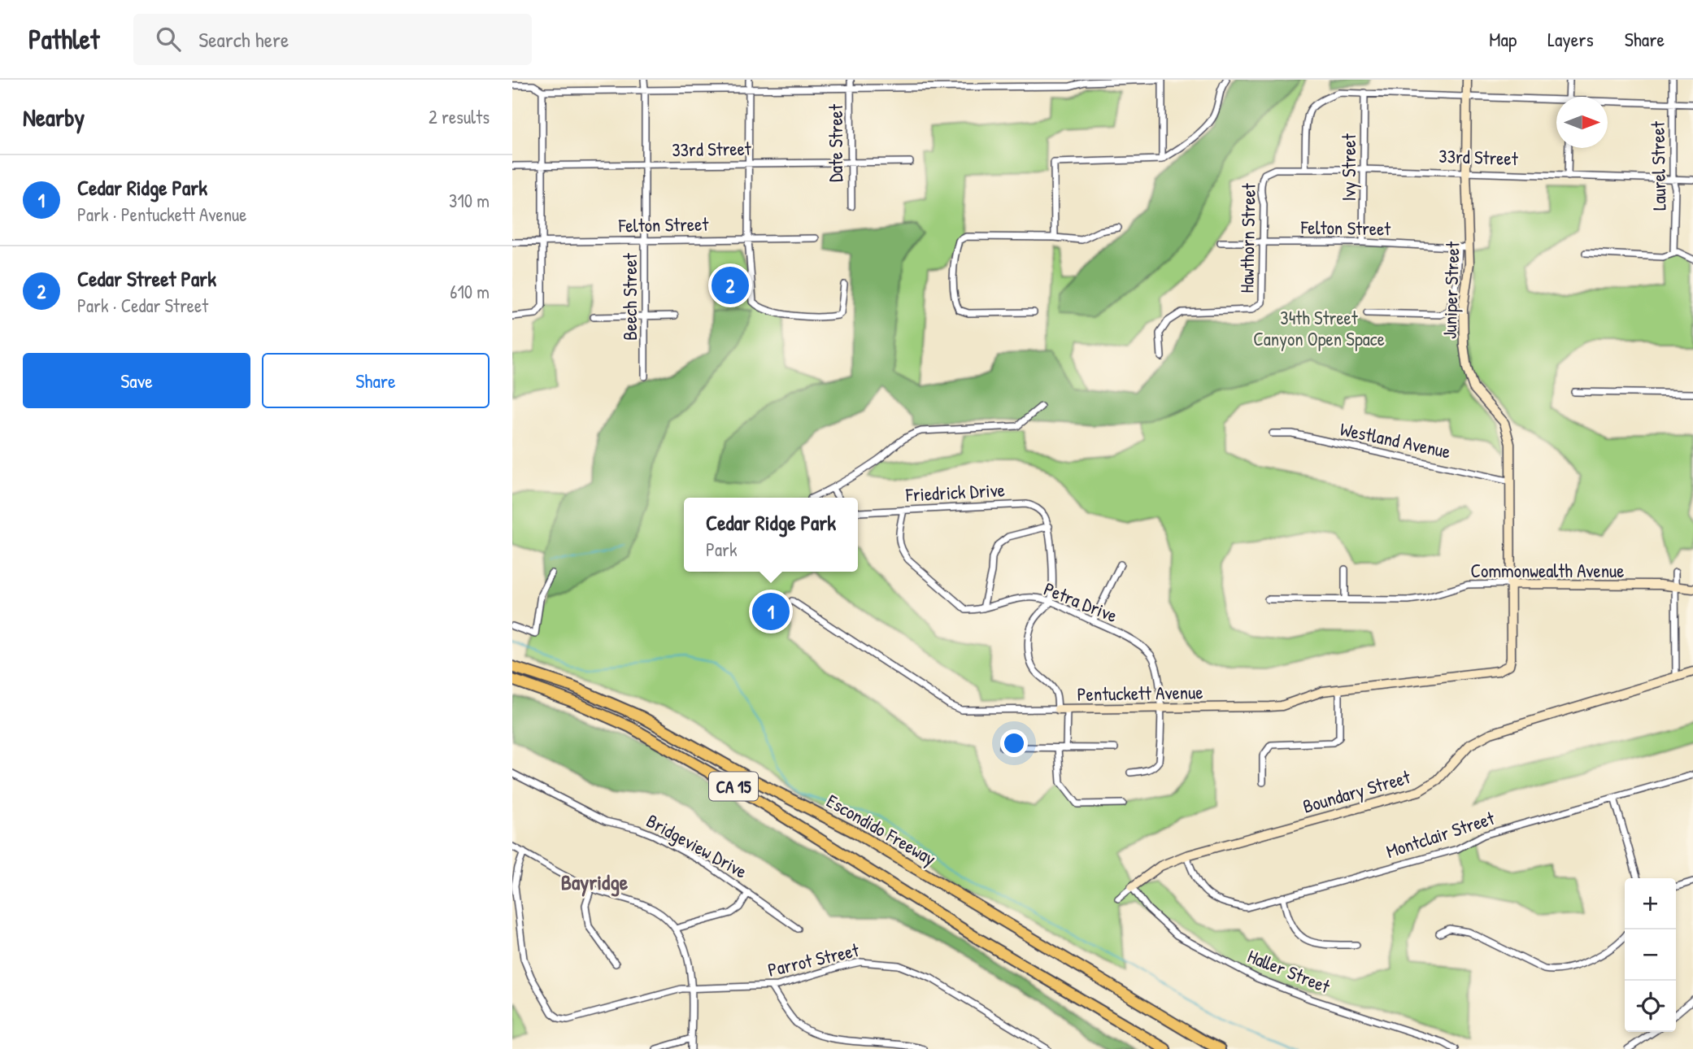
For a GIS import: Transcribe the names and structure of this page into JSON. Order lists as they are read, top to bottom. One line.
{"streets":{"highway":["CA 15","Escondido Freeway"],"street":["Date Street","33rd Street","Laurel Street","Ivy Street","Felton Street","Hawthorn Street","Juniper Street","Beech Street","Westland Avenue","Friedrick Drive","Commonwealth Avenue","Petra Drive","Pentuckett Avenue","Boundary Street","Montclair Street","Bridgeview Drive","Parrot Street","Haller Street"]},"crossings":[["Date Street","33rd Street"],["33rd Street","Laurel Street"],["33rd Street","Ivy Street"],["33rd Street","Hawthorn Street"],["33rd Street","Juniper Street"],["33rd Street","Beech Street"],["Ivy Street","Felton Street"],["Felton Street","Hawthorn Street"],["Felton Street","Juniper Street"],["Felton Street","Beech Street"],["Juniper Street","Westland Avenue"],["Juniper Street","Commonwealth Avenue"],["Juniper Street","Pentuckett Avenue"],["Friedrick Drive","Petra Drive"],["Petra Drive","Pentuckett Avenue"],["Boundary Street","Montclair Street"],["Boundary Street","Haller Street"]],"districts":["Bayridge"],"parks":["34th Street Canyon Open Space"],"north":"right","page":{"header":"Pathlet","search":"Search here","nav":["Map","Layers","Share"],"heading":["Nearby","2 results"],"list":[{"mark":"1","name":"Cedar Ridge Park","note":"Park · Pentuckett Avenue","value":"310 m"},{"mark":"2","name":"Cedar Street Park","note":"Park · Cedar Street","value":"610 m"}],"pins":["2","1"],"buttons":["Save","Share"],"popup":["Cedar Ridge Park","Park"],"map_buttons":["+","−"]}}
